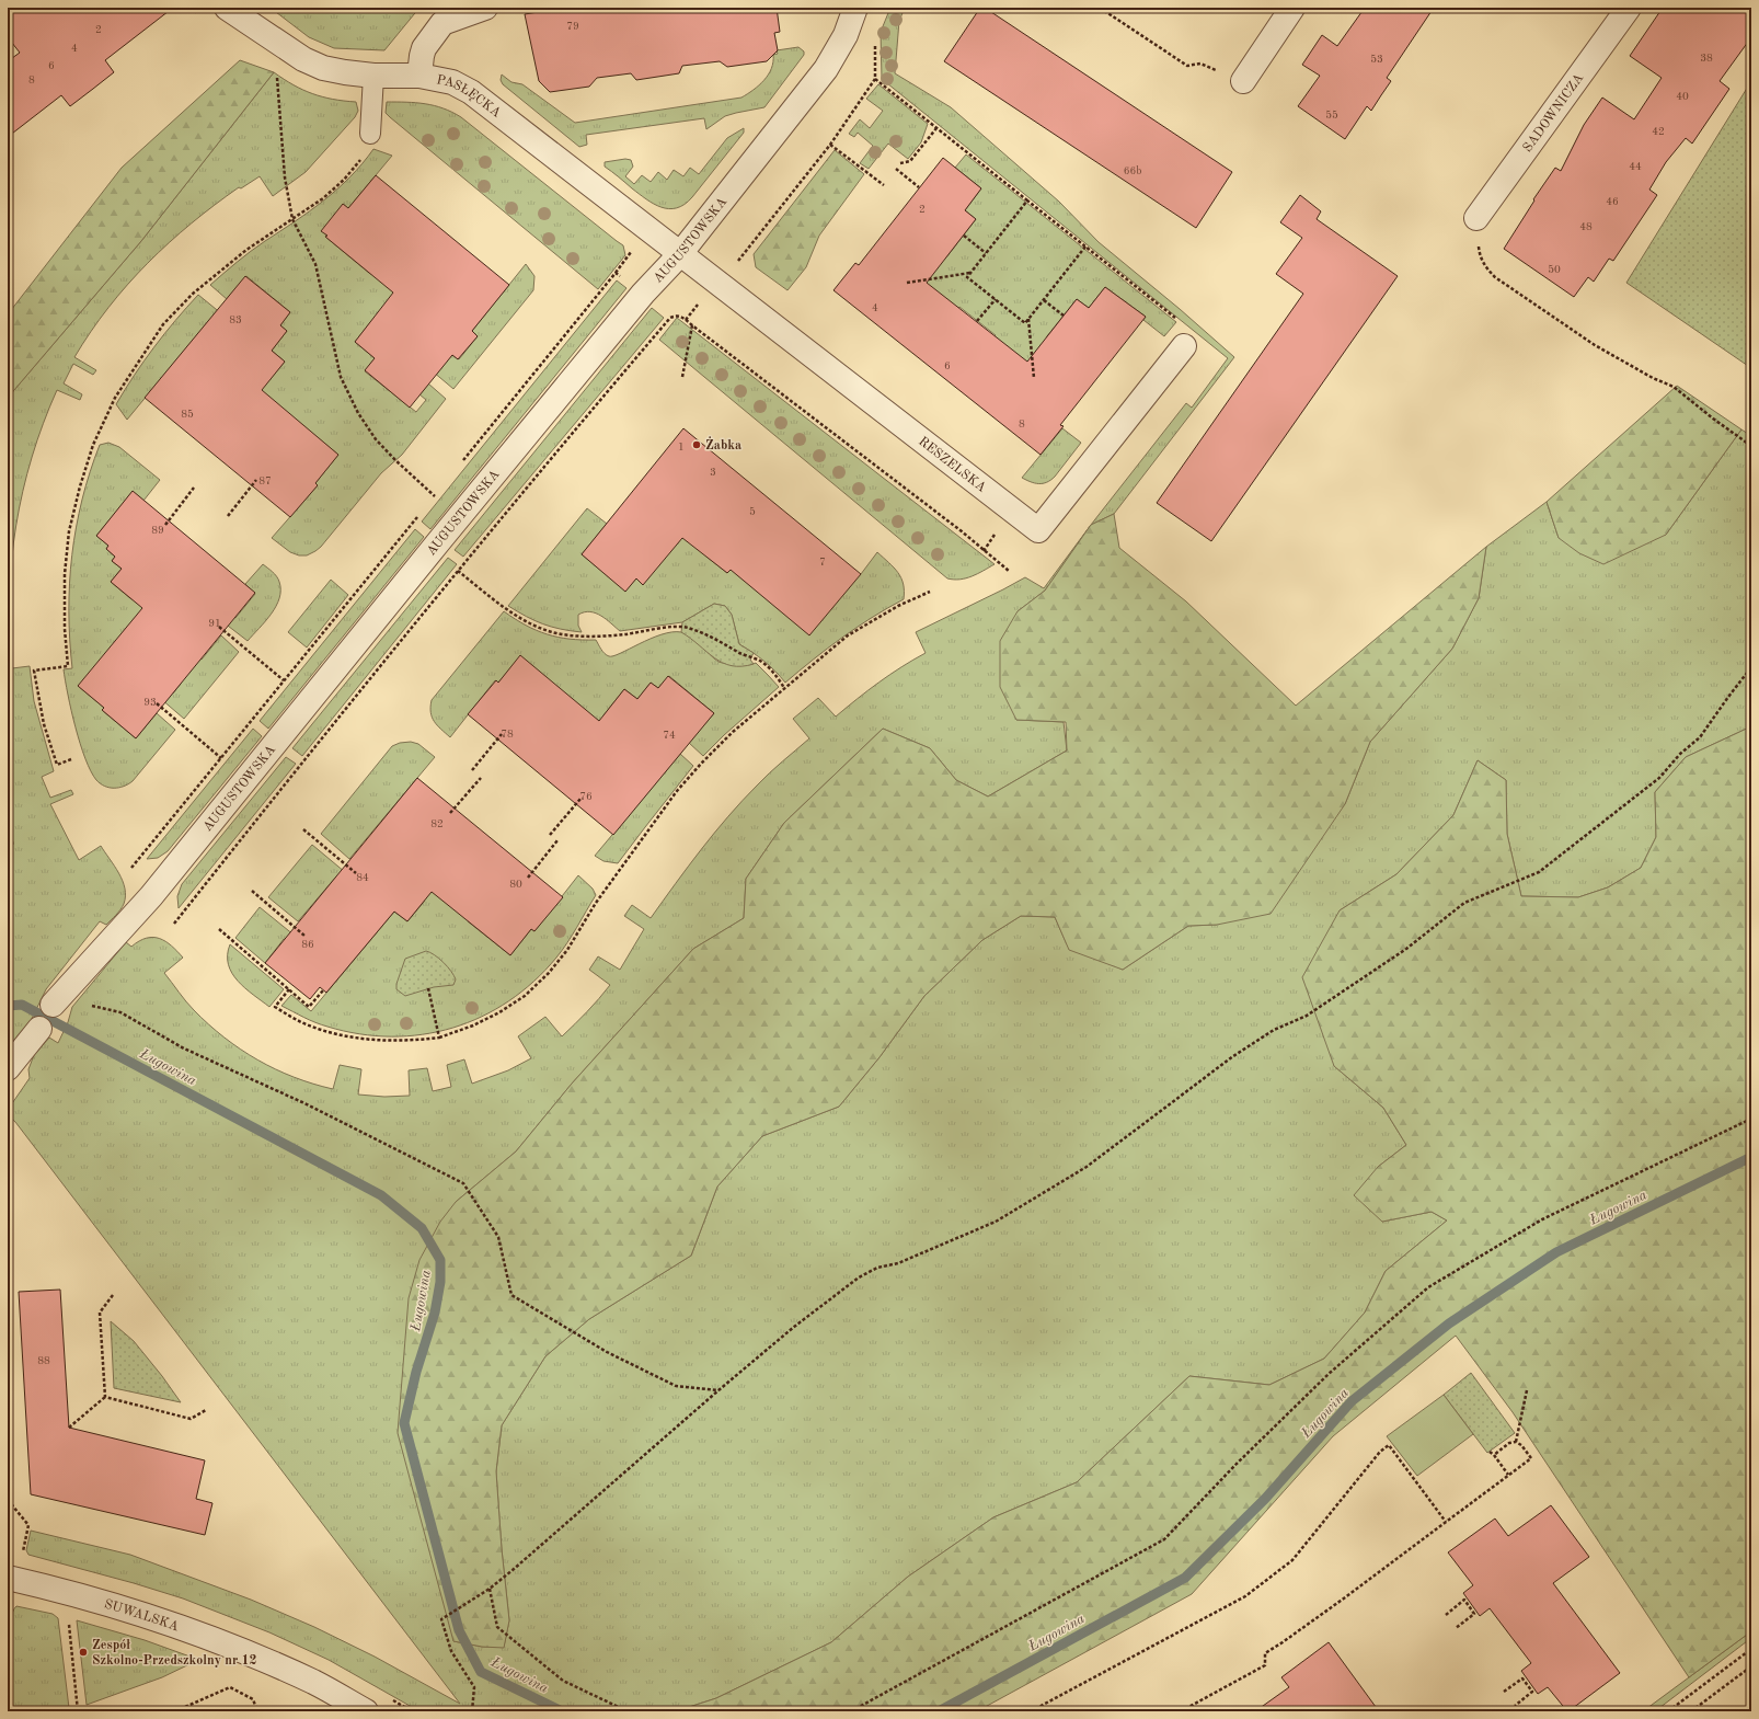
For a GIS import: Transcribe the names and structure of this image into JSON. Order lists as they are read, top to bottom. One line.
{"streets":{"street":["PASŁĘCKA","SADOWNICZA","AUGUSTOWSKA","RESZELSKA","SUWALSKA"]},"crossings":[["PASŁĘCKA","AUGUSTOWSKA"],["PASŁĘCKA","RESZELSKA"],["AUGUSTOWSKA","RESZELSKA"]],"water":["Ługowina"],"places":["Żabka","Zespół Szkolno-Przedszkolny nr 12"],"house_numbers":["79","2","4","38","53","6","8","40","55","42","44","66b","46","2","48","50","4","83","6","85","8","1","3","87","5","89","7","91","93","78","74","76","82","84","80","86","88"]}
